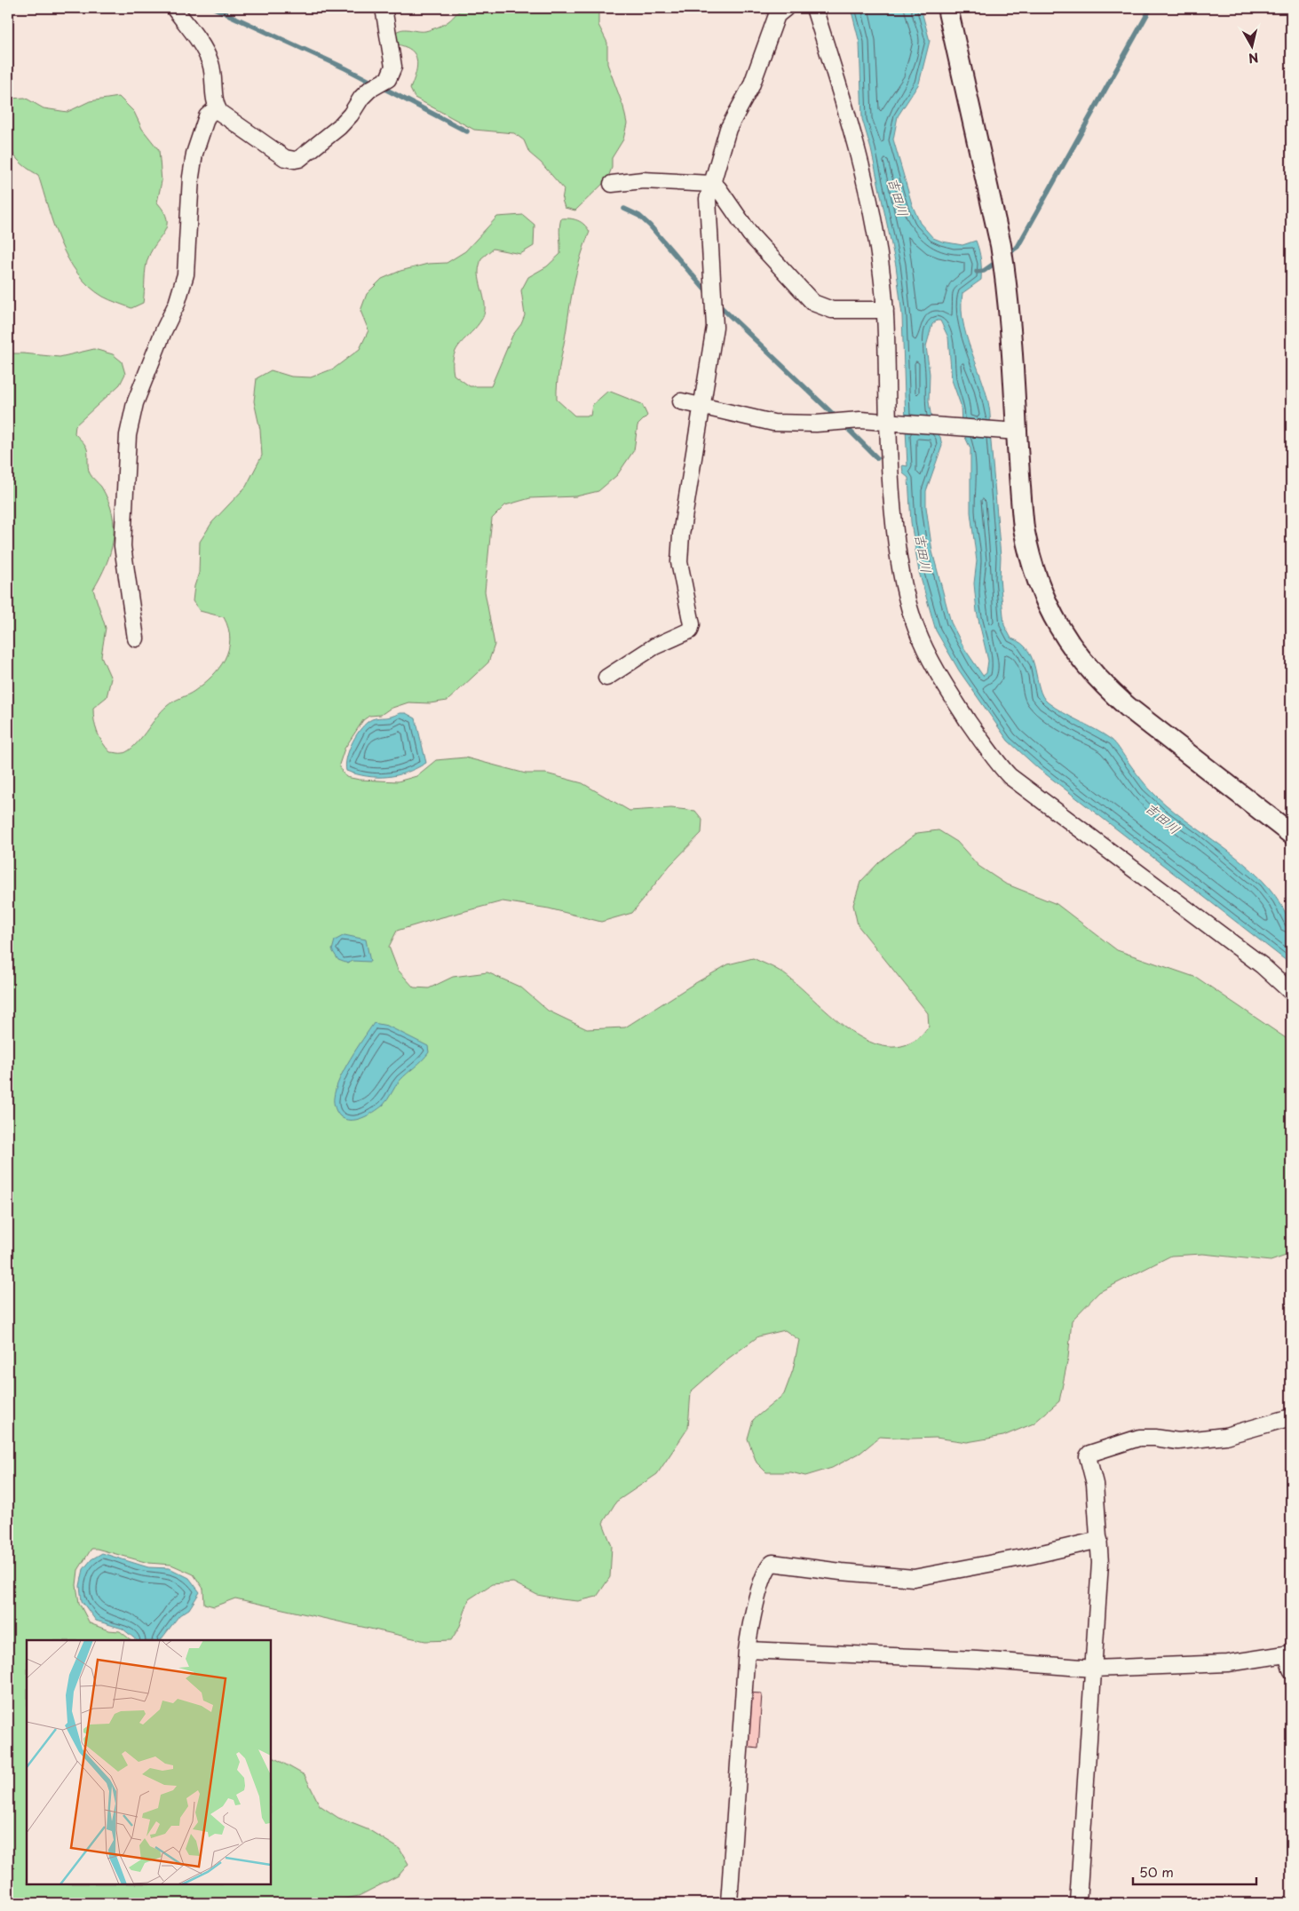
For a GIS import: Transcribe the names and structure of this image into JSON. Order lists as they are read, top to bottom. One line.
{"water":["吉田川"],"scale_bar":"50 m","north":"bottom"}
